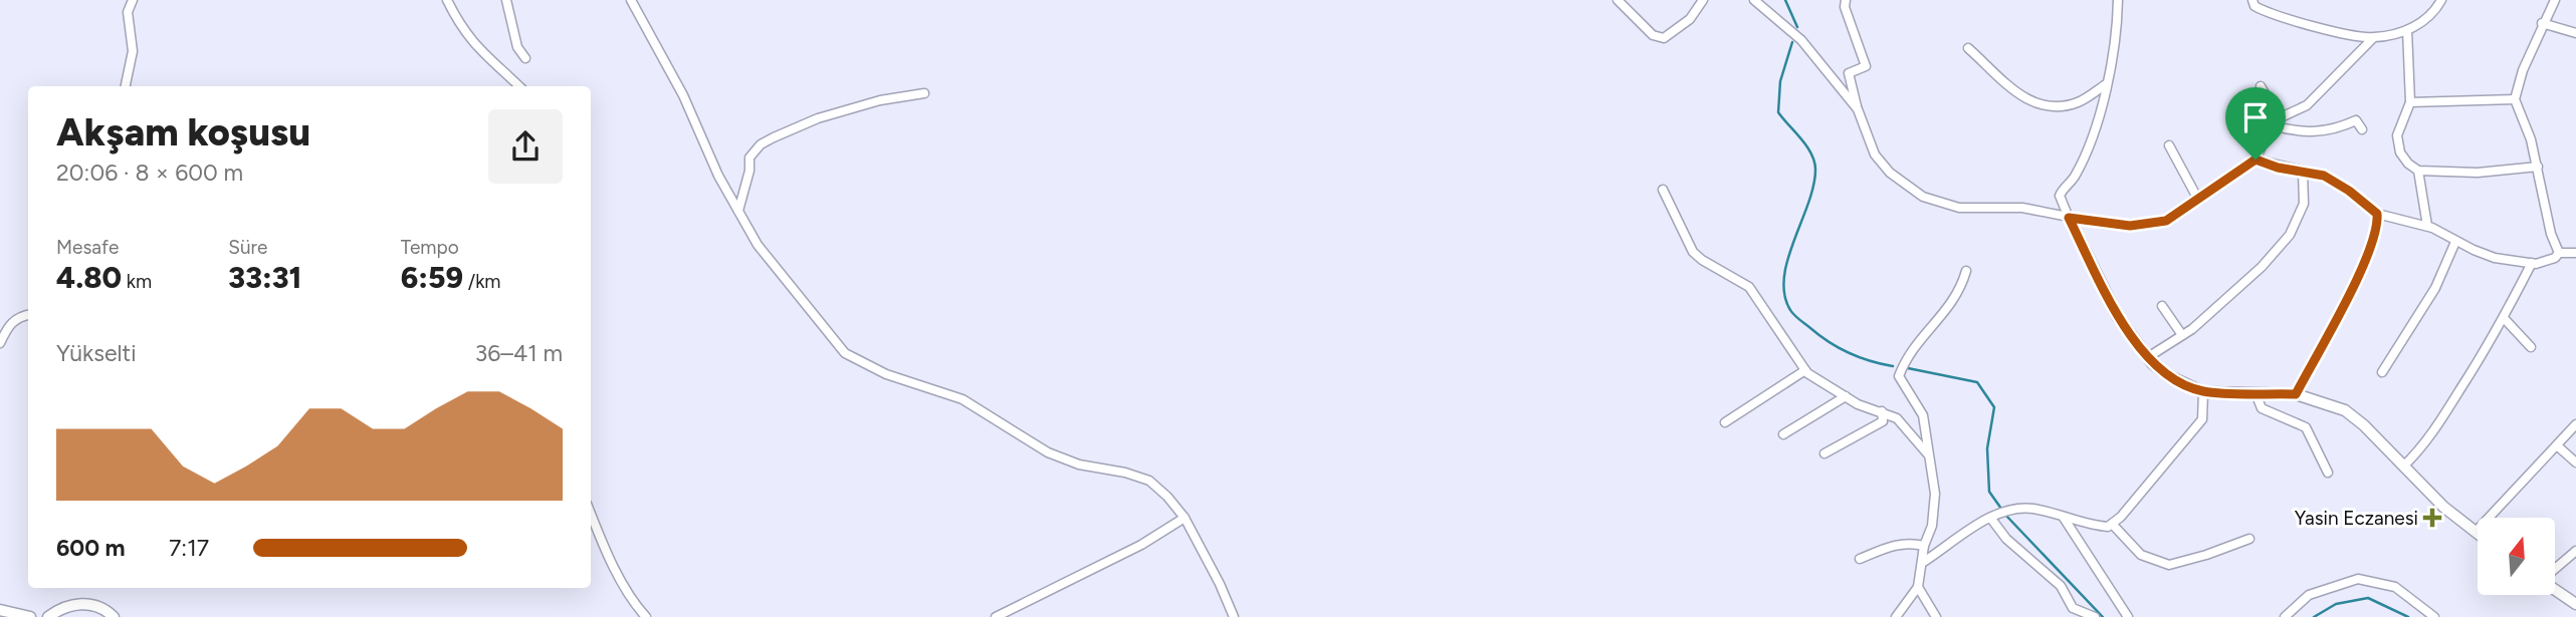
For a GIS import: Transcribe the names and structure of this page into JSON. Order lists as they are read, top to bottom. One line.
{"places":{"health":["Yasin Eczanesi"]},"north":"top","page":{"heading":["Akşam koşusu","20:06 · 8 × 600 m"],"stats":[["Mesafe","4.80 km"],["Süre","33:31"],["Tempo","6:59 /km"]],"chart":["Yükselti","36–41 m"],"list":[{"name":"600 m","note":"7:17"}]}}
